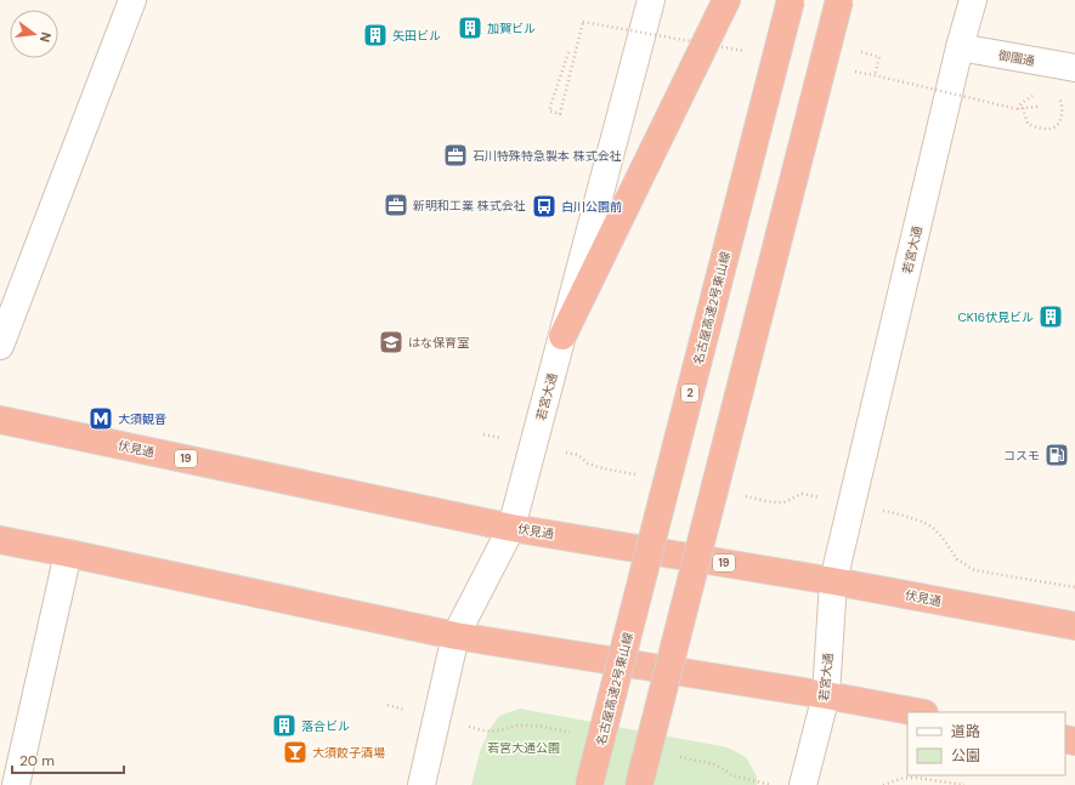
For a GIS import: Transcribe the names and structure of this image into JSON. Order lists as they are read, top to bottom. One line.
{"streets":{"highway":["名古屋高速2号東山線","2","伏見通","19"],"street":["御園通","若宮大通"]},"crossings":[["御園通","若宮大通"],["若宮大通","伏見通"]],"parks":["若宮大通公園"],"places":{"building":["加賀ビル","矢田ビル","CK16伏見ビル","落合ビル"],"office":["石川特殊特急製本 株式会社","新明和工業 株式会社"],"bus stop":["白川公園前"],"school or university":["はな保育室"],"metro station":["大須観音"],"fuel station":["コスモ"],"bar":["大須餃子酒場"]},"legend":["道路","公園"],"scale_bar":"20 m","north":"right"}
